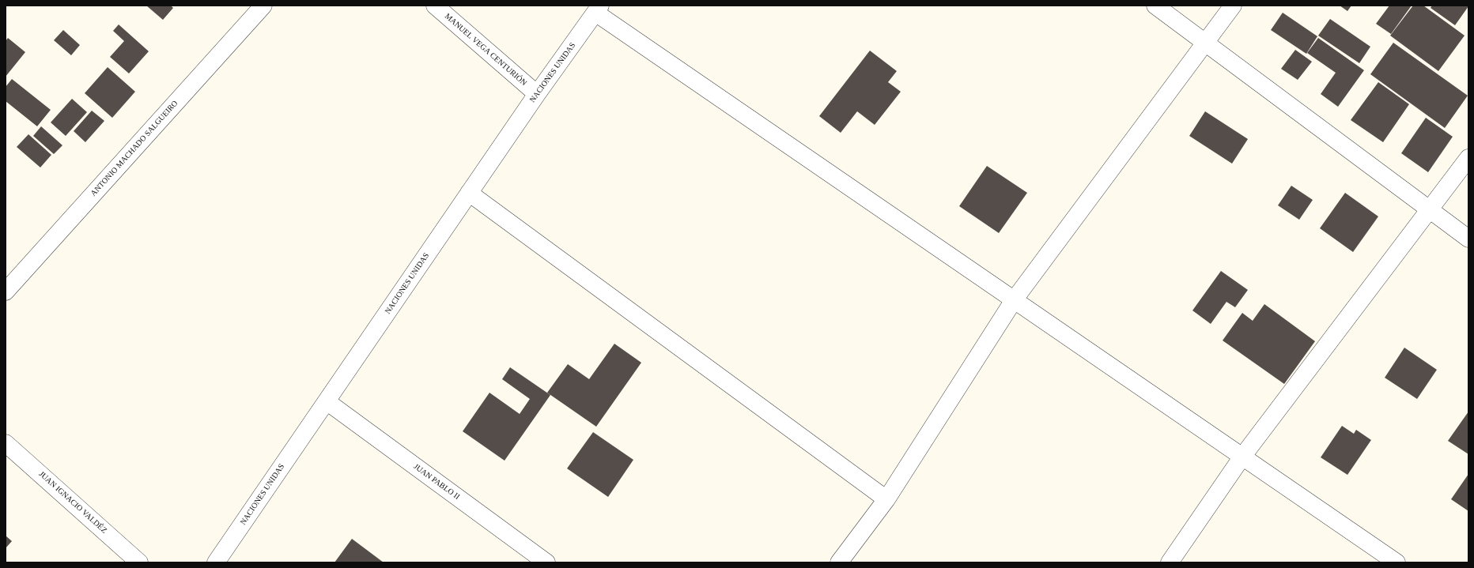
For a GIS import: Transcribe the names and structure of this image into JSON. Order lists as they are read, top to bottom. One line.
{"streets":{"street":["MANUEL VEGA CENTURIÓN","NACIONES UNIDAS","ANTONIO MACHADO SALGUEIRO","JUAN PABLO II","JUAN IGNACIO VALDÉZ"]},"crossings":[["MANUEL VEGA CENTURIÓN","NACIONES UNIDAS"],["NACIONES UNIDAS","JUAN PABLO II"]]}
